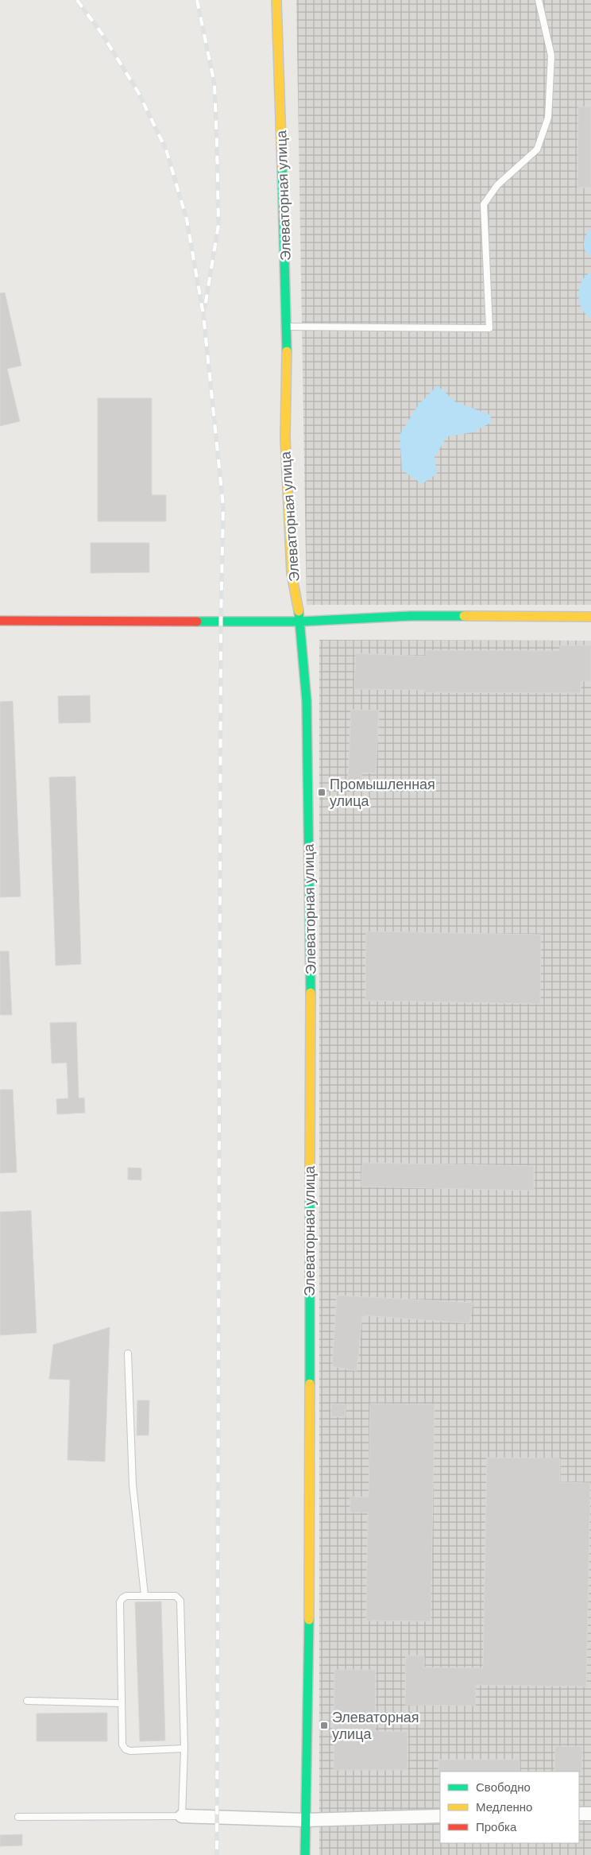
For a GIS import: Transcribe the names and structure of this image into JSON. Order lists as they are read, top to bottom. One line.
{"streets":{"street":["Элеваторная улица"]},"places":{"transit":["Промышленная улица","Элеваторная улица"]},"legend":["Свободно","Медленно","Пробка"]}
